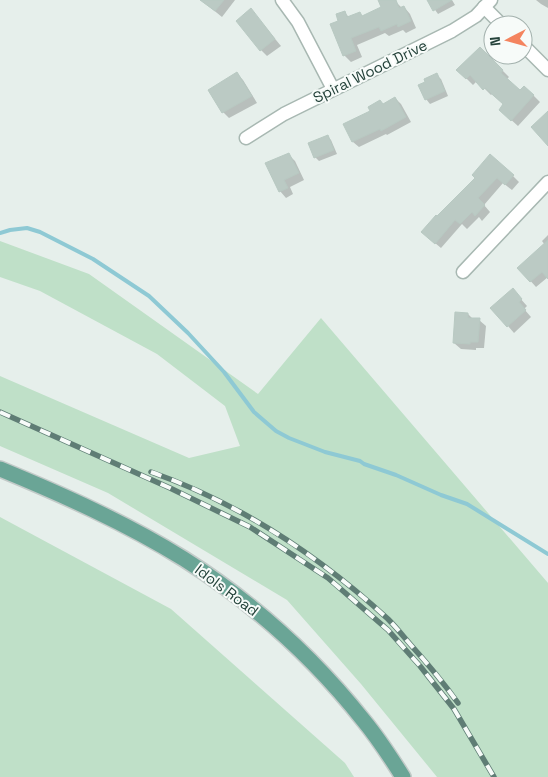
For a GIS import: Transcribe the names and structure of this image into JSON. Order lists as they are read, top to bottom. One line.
{"streets":{"main road":["Idols Road"],"street":["Spiral Wood Drive"]},"north":"left"}
